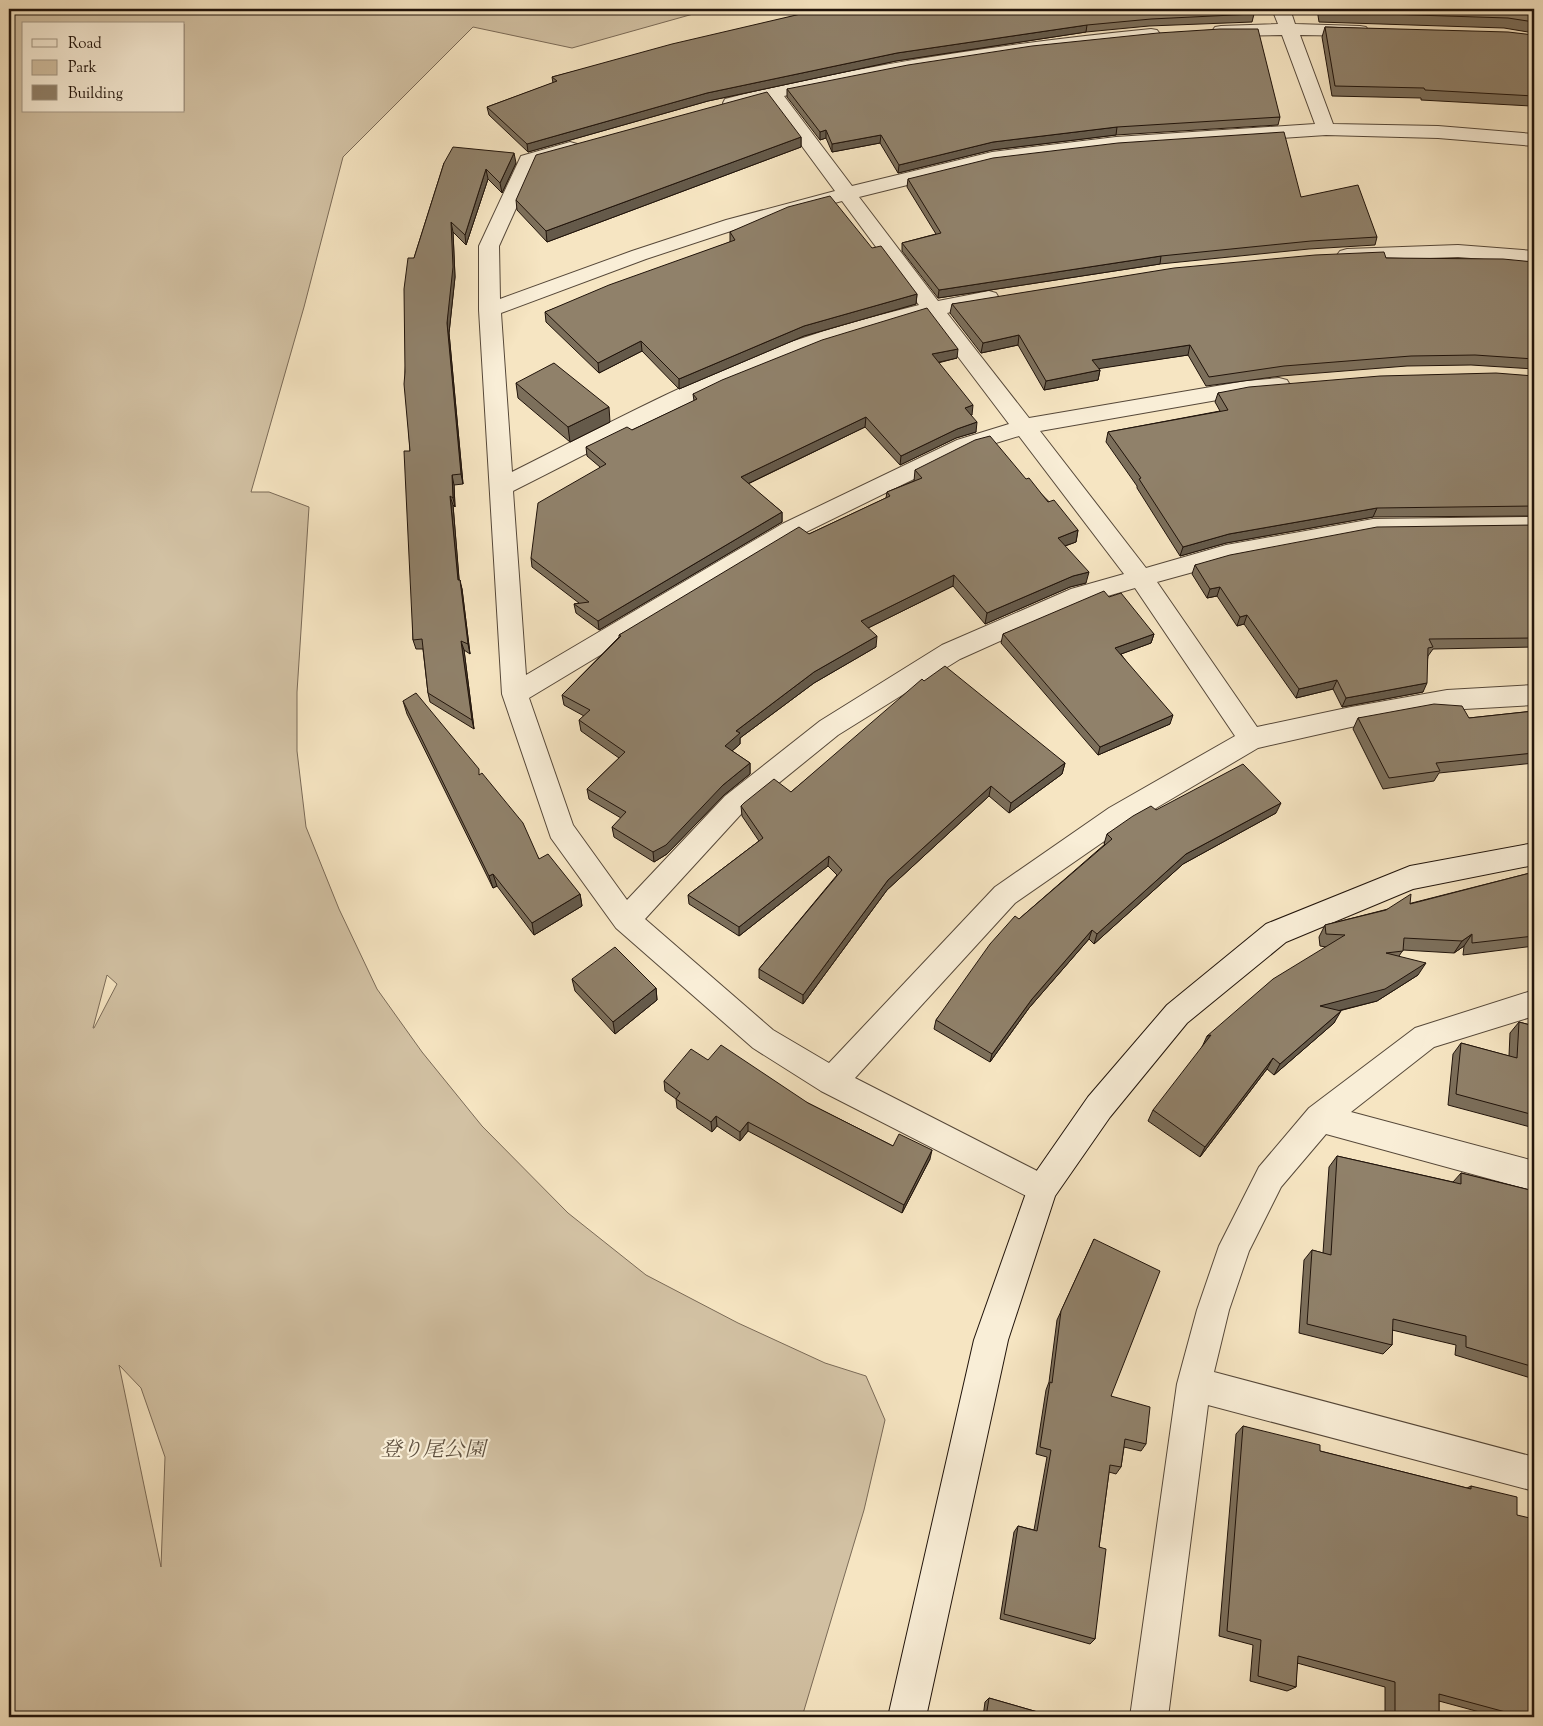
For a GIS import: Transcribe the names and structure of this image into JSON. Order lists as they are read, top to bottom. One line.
{"parks":["登り尾公園"],"legend":["Road","Park","Building"]}
